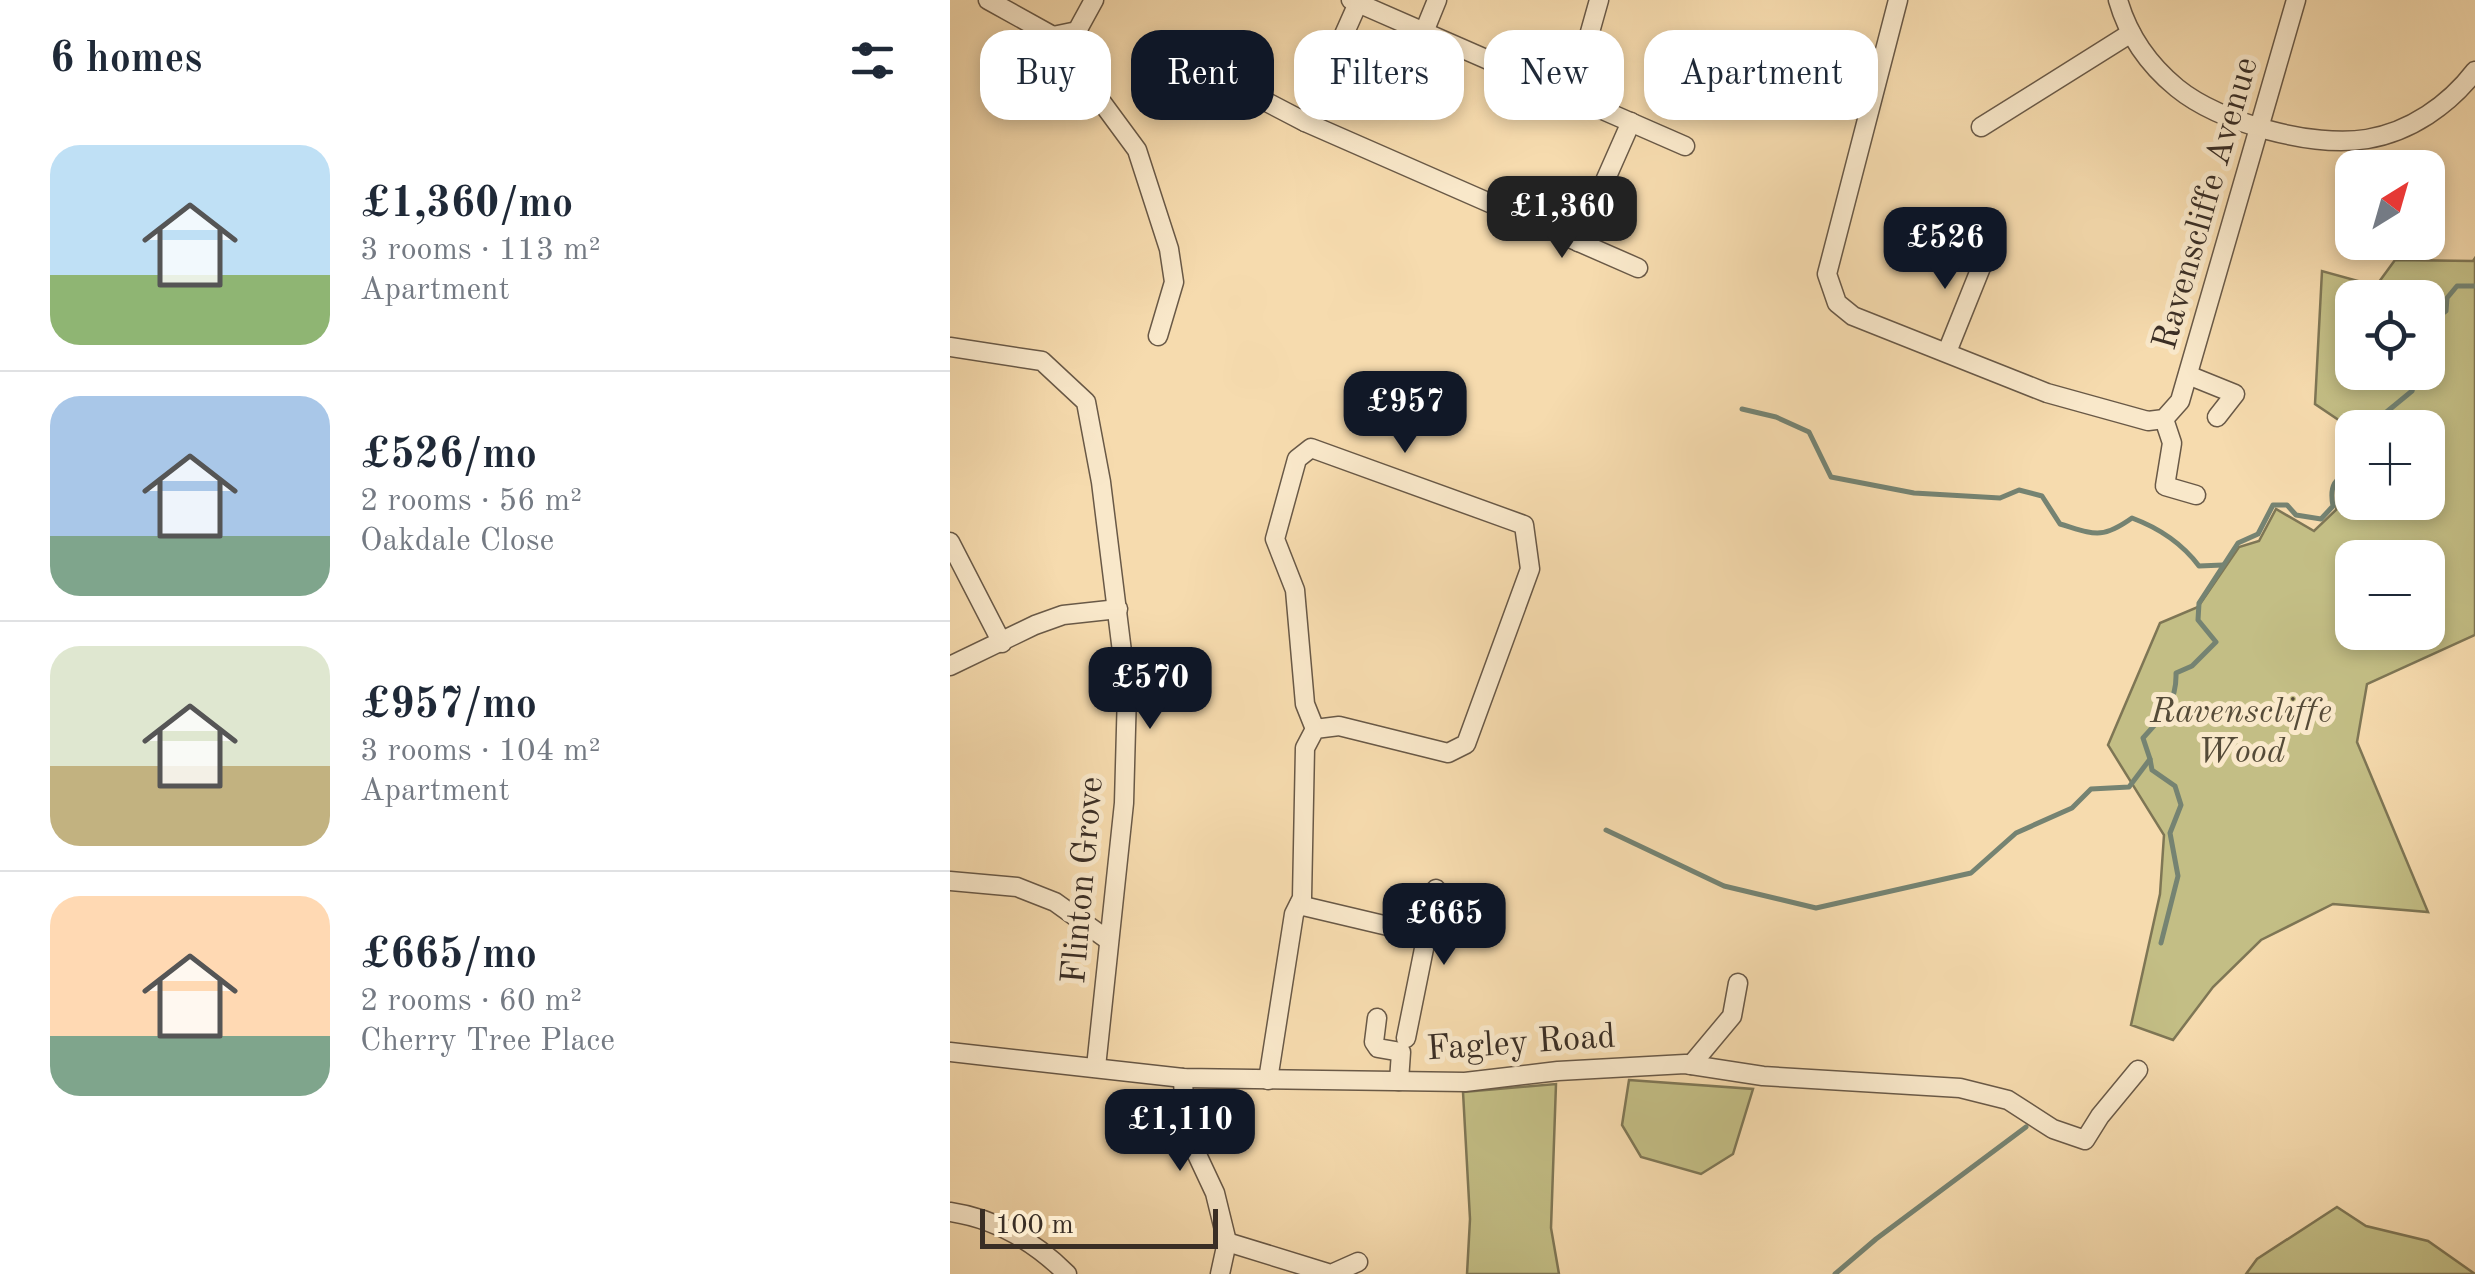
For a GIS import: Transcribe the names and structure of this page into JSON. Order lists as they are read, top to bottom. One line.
{"streets":{"street":["Ravenscliffe Avenue","Flinton Grove","Fagley Road"]},"crossings":[["Flinton Grove","Fagley Road"]],"parks":["Ravenscliffe Wood"],"scale_bar":"100 m","north":"top right","page":{"heading":"6 homes","chip":["Buy","Rent","Filters","New","Apartment"],"list":[{"name":"£1,360/mo","note":"3 rooms · 113 m² · Apartment"},{"name":"£526/mo","note":"2 rooms · 56 m² · Oakdale Close"},{"name":"£957/mo","note":"3 rooms · 104 m² · Apartment"},{"name":"£665/mo","note":"2 rooms · 60 m² · Cherry Tree Place"}],"map_buttons":["+","−"],"price":["£1,360","£526","£957","£570","£665","£1,110"],"scale":"100 m"}}
